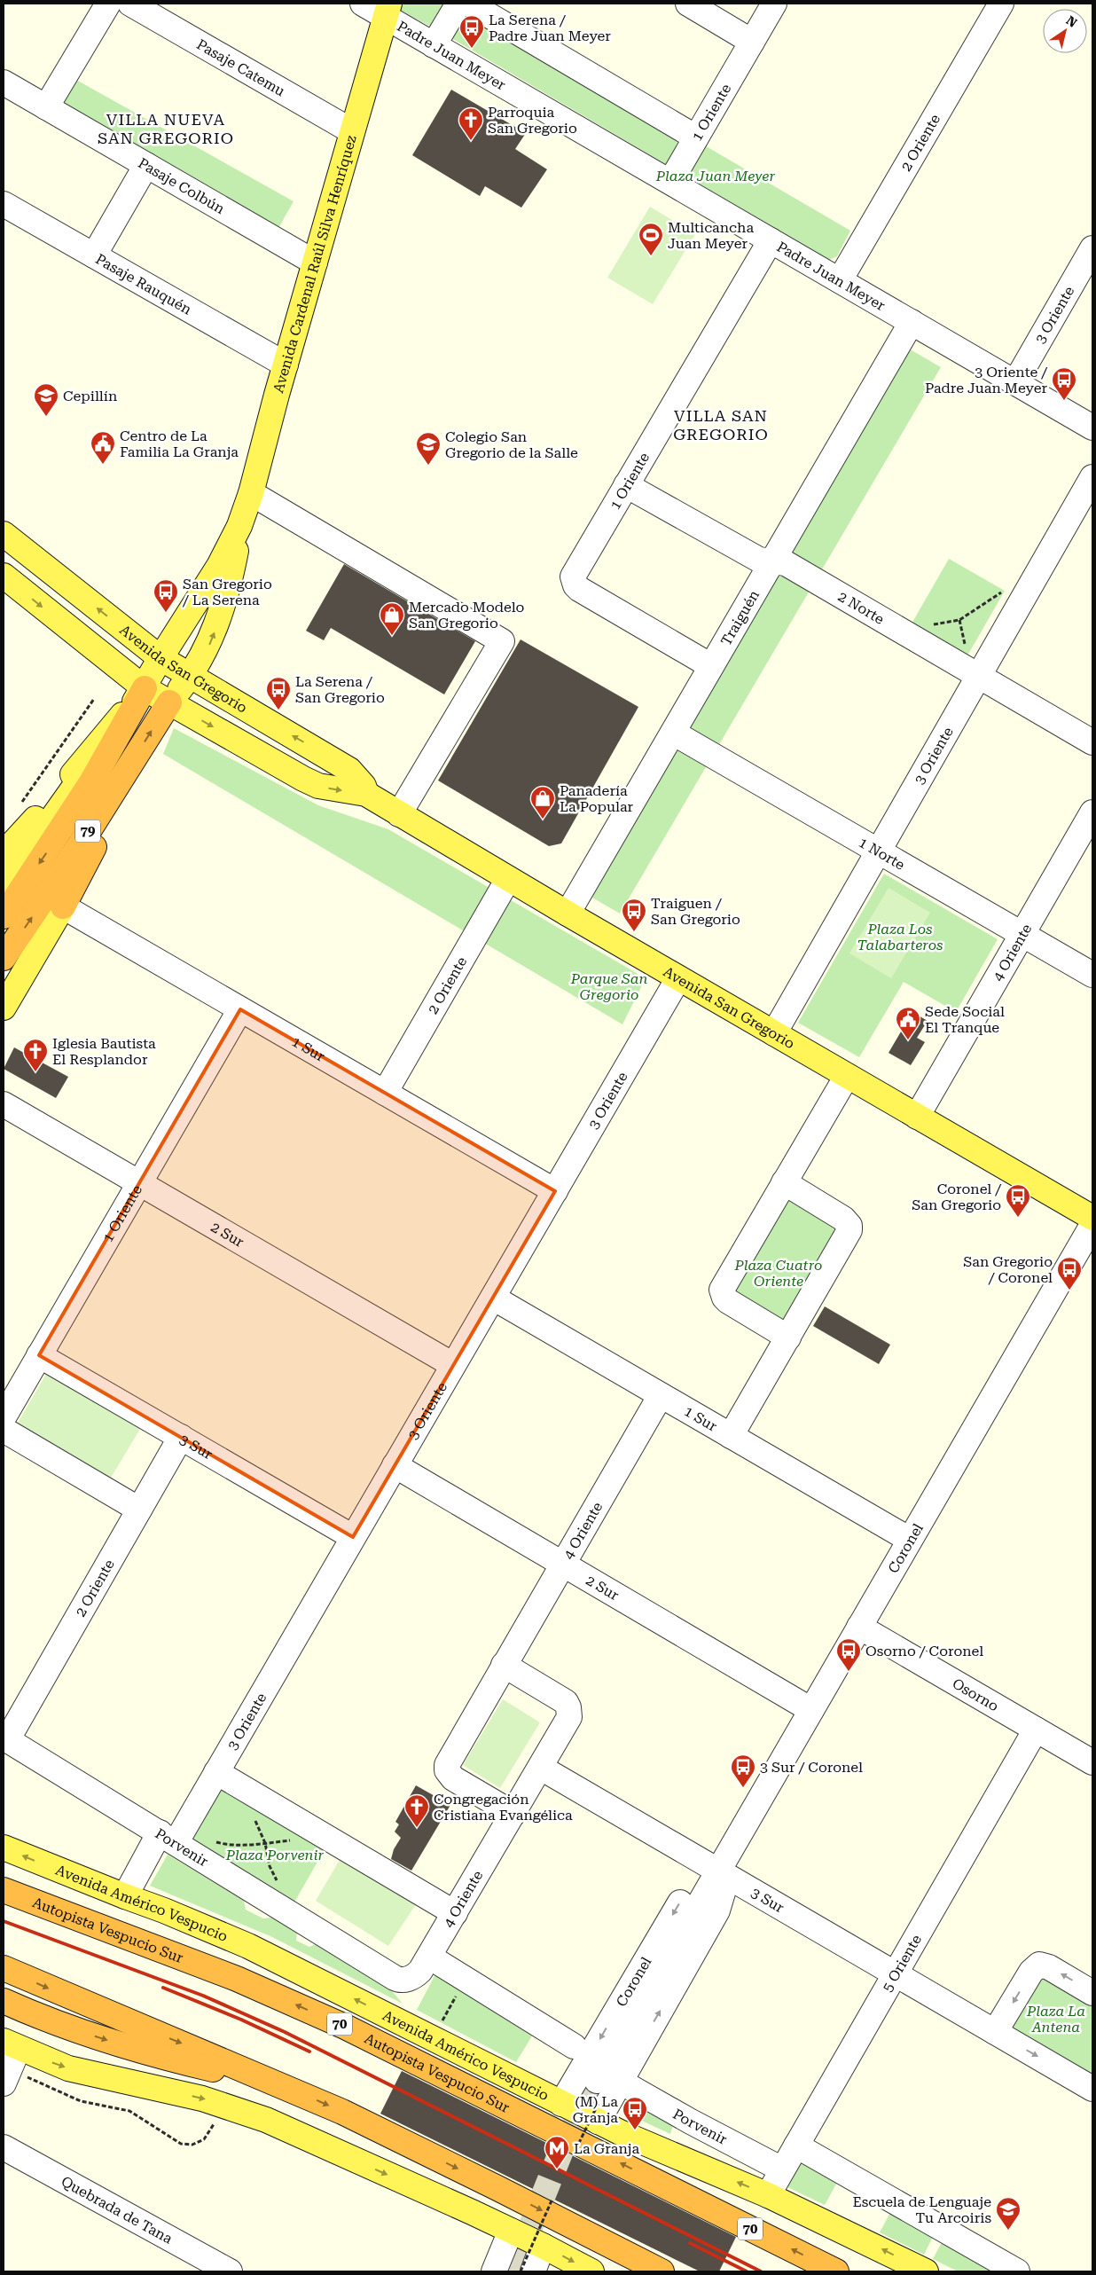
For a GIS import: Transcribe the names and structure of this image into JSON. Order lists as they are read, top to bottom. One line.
{"streets":{"highway":["79","Autopista Vespucio Sur","70"],"main road":["Avenida Cardenal Raúl Silva Henríquez","Avenida San Gregorio","Avenida Américo Vespucio"],"street":["Padre Juan Meyer","Pasaje Catemu","1 Oriente","2 Oriente","Pasaje Colbún","Pasaje Rauquén","3 Oriente","2 Norte","Traiguén","1 Norte","4 Oriente","1 Sur","2 Sur","3 Sur","Coronel","Osorno","Porvenir","5 Oriente","Quebrada de Tana"]},"crossings":[["Padre Juan Meyer","1 Oriente"],["Padre Juan Meyer","2 Oriente"],["Padre Juan Meyer","Avenida Cardenal Raúl Silva Henríquez"],["Padre Juan Meyer","3 Oriente"],["Padre Juan Meyer","Traiguén"],["Pasaje Catemu","Avenida Cardenal Raúl Silva Henríquez"],["1 Oriente","2 Norte"],["1 Oriente","Traiguén"],["1 Oriente","1 Sur"],["1 Oriente","2 Sur"],["1 Oriente","3 Sur"],["2 Oriente","Avenida San Gregorio"],["2 Oriente","1 Sur"],["2 Oriente","3 Sur"],["2 Oriente","Porvenir"],["Pasaje Colbún","Avenida Cardenal Raúl Silva Henríquez"],["Avenida Cardenal Raúl Silva Henríquez","Pasaje Rauquén"],["Avenida Cardenal Raúl Silva Henríquez","Avenida San Gregorio"],["Avenida Cardenal Raúl Silva Henríquez","79"],["3 Oriente","2 Norte"],["3 Oriente","Avenida San Gregorio"],["3 Oriente","1 Norte"],["3 Oriente","1 Sur"],["3 Oriente","2 Sur"],["3 Oriente","3 Sur"],["3 Oriente","Porvenir"],["3 Oriente","Avenida Américo Vespucio"],["2 Norte","Traiguén"],["Traiguén","Avenida San Gregorio"],["Traiguén","1 Norte"],["Avenida San Gregorio","79"],["Avenida San Gregorio","4 Oriente"],["1 Norte","4 Oriente"],["4 Oriente","1 Sur"],["4 Oriente","2 Sur"],["4 Oriente","3 Sur"],["4 Oriente","Porvenir"],["1 Sur","Coronel"],["2 Sur","Coronel"],["3 Sur","Coronel"],["3 Sur","5 Oriente"],["Coronel","Osorno"],["Coronel","Avenida Américo Vespucio"],["Osorno","5 Oriente"],["Porvenir","Avenida Américo Vespucio"],["Porvenir","5 Oriente"],["Avenida Américo Vespucio","5 Oriente"]],"districts":["VILLA NUEVA SAN GREGORIO","VILLA SAN GREGORIO"],"parks":["Plaza Juan Meyer","Plaza Los Talabarteros","Parque San Gregorio","Plaza Cuatro Oriente","Plaza Porvenir","Plaza La Antena"],"places":{"bus stop":["La Serena / Padre Juan Meyer","3 Oriente / Padre Juan Meyer","San Gregorio / La Serena","La Serena / San Gregorio","Traiguen / San Gregorio","Coronel / San Gregorio","San Gregorio / Coronel","Osorno / Coronel","3 Sur / Coronel","(M) La Granja"],"church":["Parroquia San Gregorio","Iglesia Bautista El Resplandor","Congregación Cristiana Evangélica"],"sports":["Multicancha Juan Meyer"],"school or university":["Cepillín","Colegio San Gregorio de la Salle","Escuela de Lenguaje Tu Arcoiris"],"public building":["Centro de La Familia La Granja","Sede Social El Tranque"],"shop":["Mercado Modelo San Gregorio","Panadería La Popular"],"metro station":["La Granja"]},"north":"top right"}
